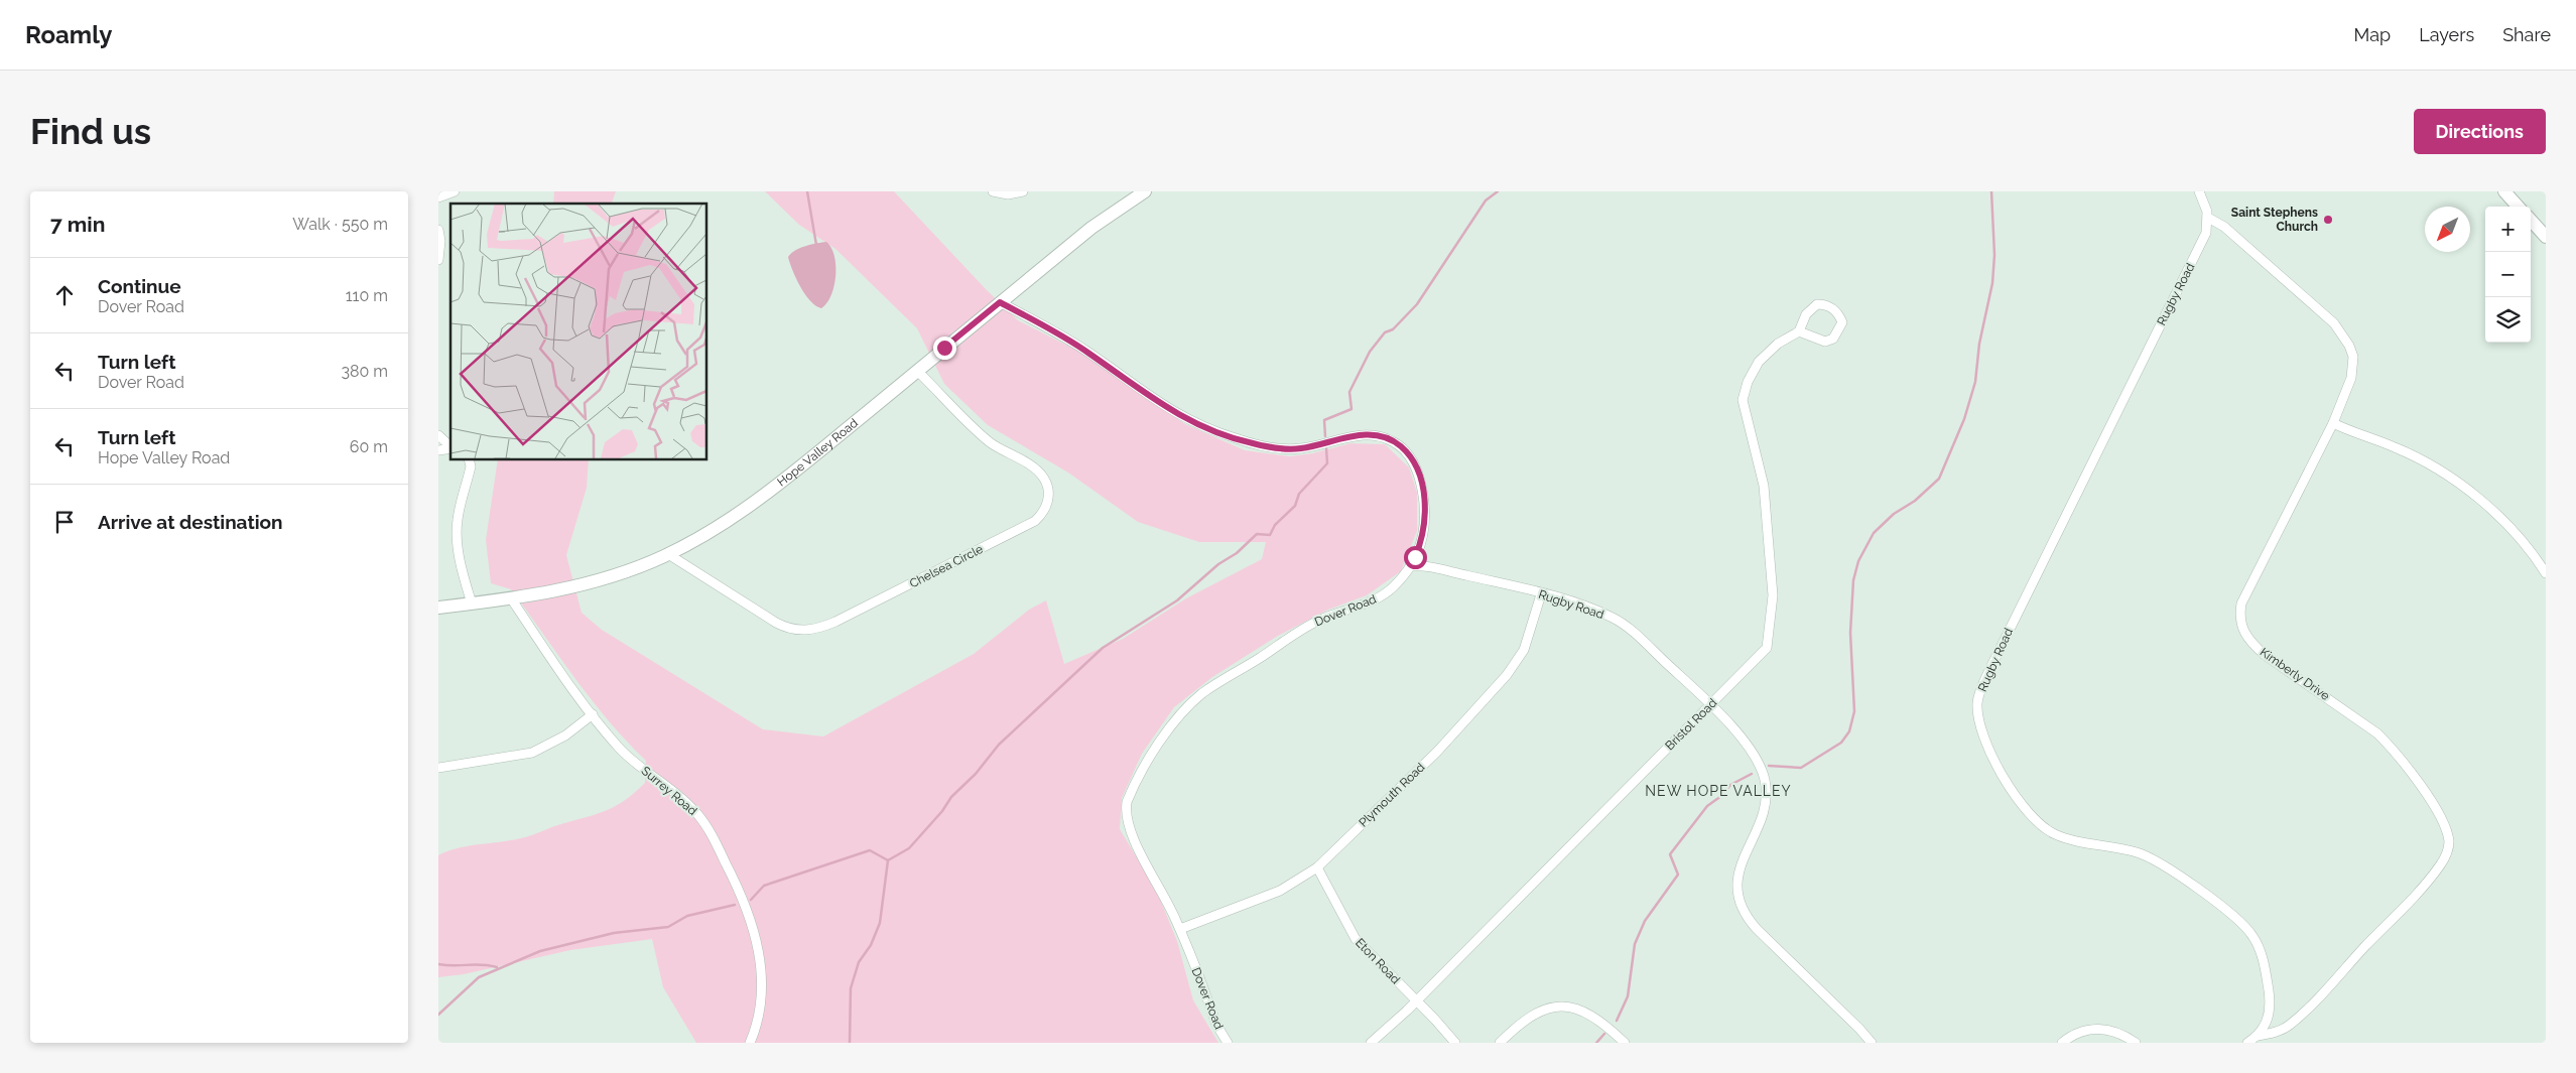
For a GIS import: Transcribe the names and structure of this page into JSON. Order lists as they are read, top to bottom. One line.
{"streets":{"main road":["Hope Valley Road"],"street":["Rugby Road","Chelsea Circle","Dover Road","Kimberly Drive","Bristol Road","Surrey Road","Plymouth Road","Eton Road"]},"crossings":[["Rugby Road","Dover Road"],["Rugby Road","Kimberly Drive"],["Rugby Road","Bristol Road"],["Rugby Road","Plymouth Road"],["Hope Valley Road","Chelsea Circle"],["Hope Valley Road","Dover Road"],["Hope Valley Road","Surrey Road"],["Dover Road","Plymouth Road"],["Bristol Road","Eton Road"],["Plymouth Road","Eton Road"]],"districts":["NEW HOPE VALLEY"],"places":["Saint Stephens Church"],"north":"bottom left","page":{"header":"Roamly","nav":["Map","Layers","Share"],"buttons":"Directions","title":"Find us","heading":["7 min","Walk · 550 m"],"map_buttons":["+","−"],"list":[["Continue","Dover Road","110 m"],["Turn left","Dover Road","380 m"],["Turn left","Hope Valley Road","60 m"],"Arrive at destination"]}}
